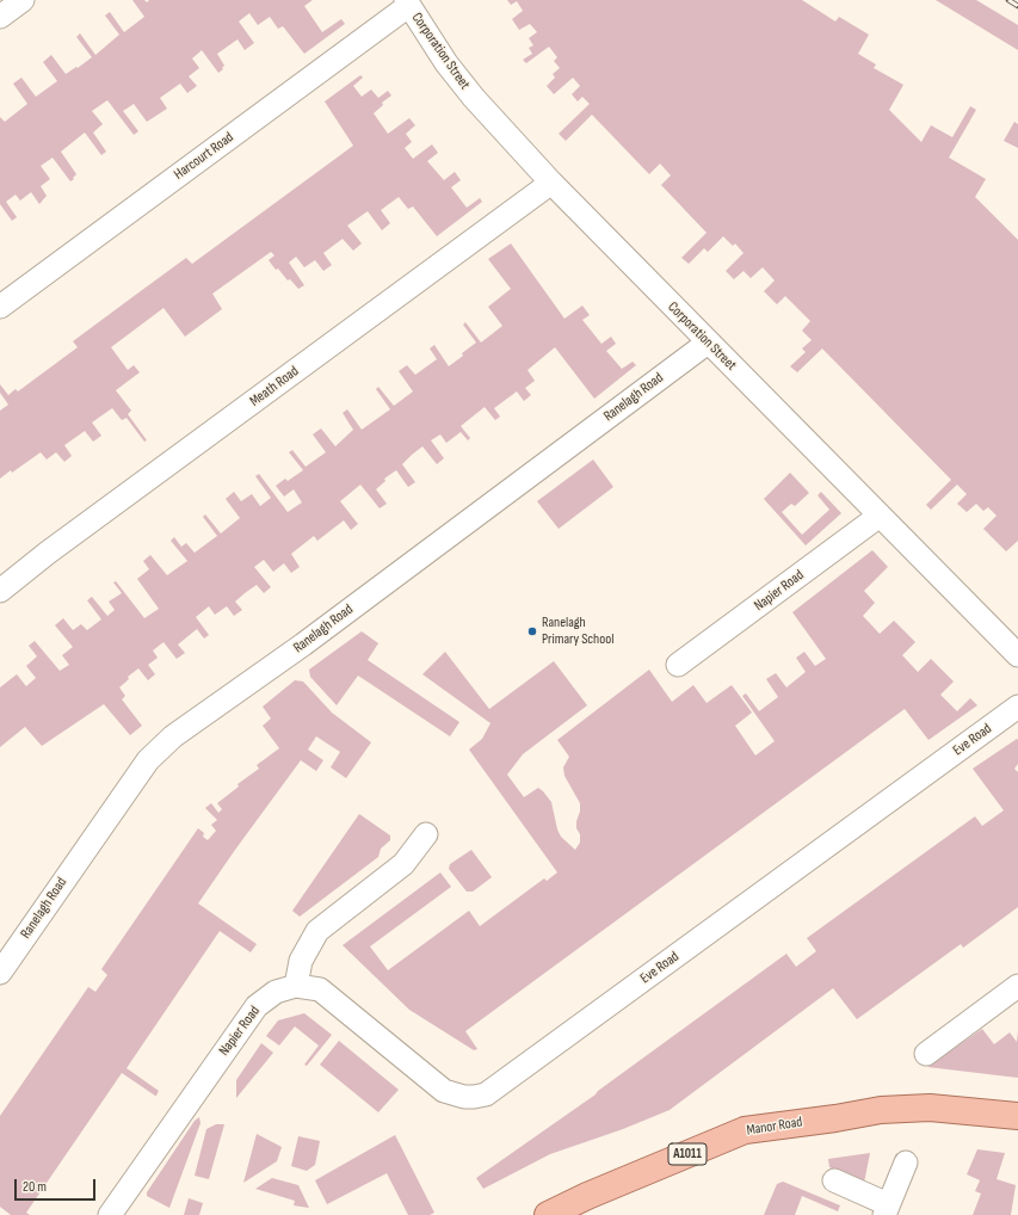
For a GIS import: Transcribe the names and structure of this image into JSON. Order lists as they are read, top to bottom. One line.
{"streets":{"main road":["Manor Road","A1011"],"street":["Corporation Street","Harcourt Road","Meath Road","Ranelagh Road","Napier Road","Eve Road"]},"crossings":[["Corporation Street","Harcourt Road"],["Corporation Street","Meath Road"],["Corporation Street","Ranelagh Road"],["Corporation Street","Napier Road"],["Napier Road","Eve Road"]],"places":["Ranelagh Primary School"],"scale_bar":"20 m"}
